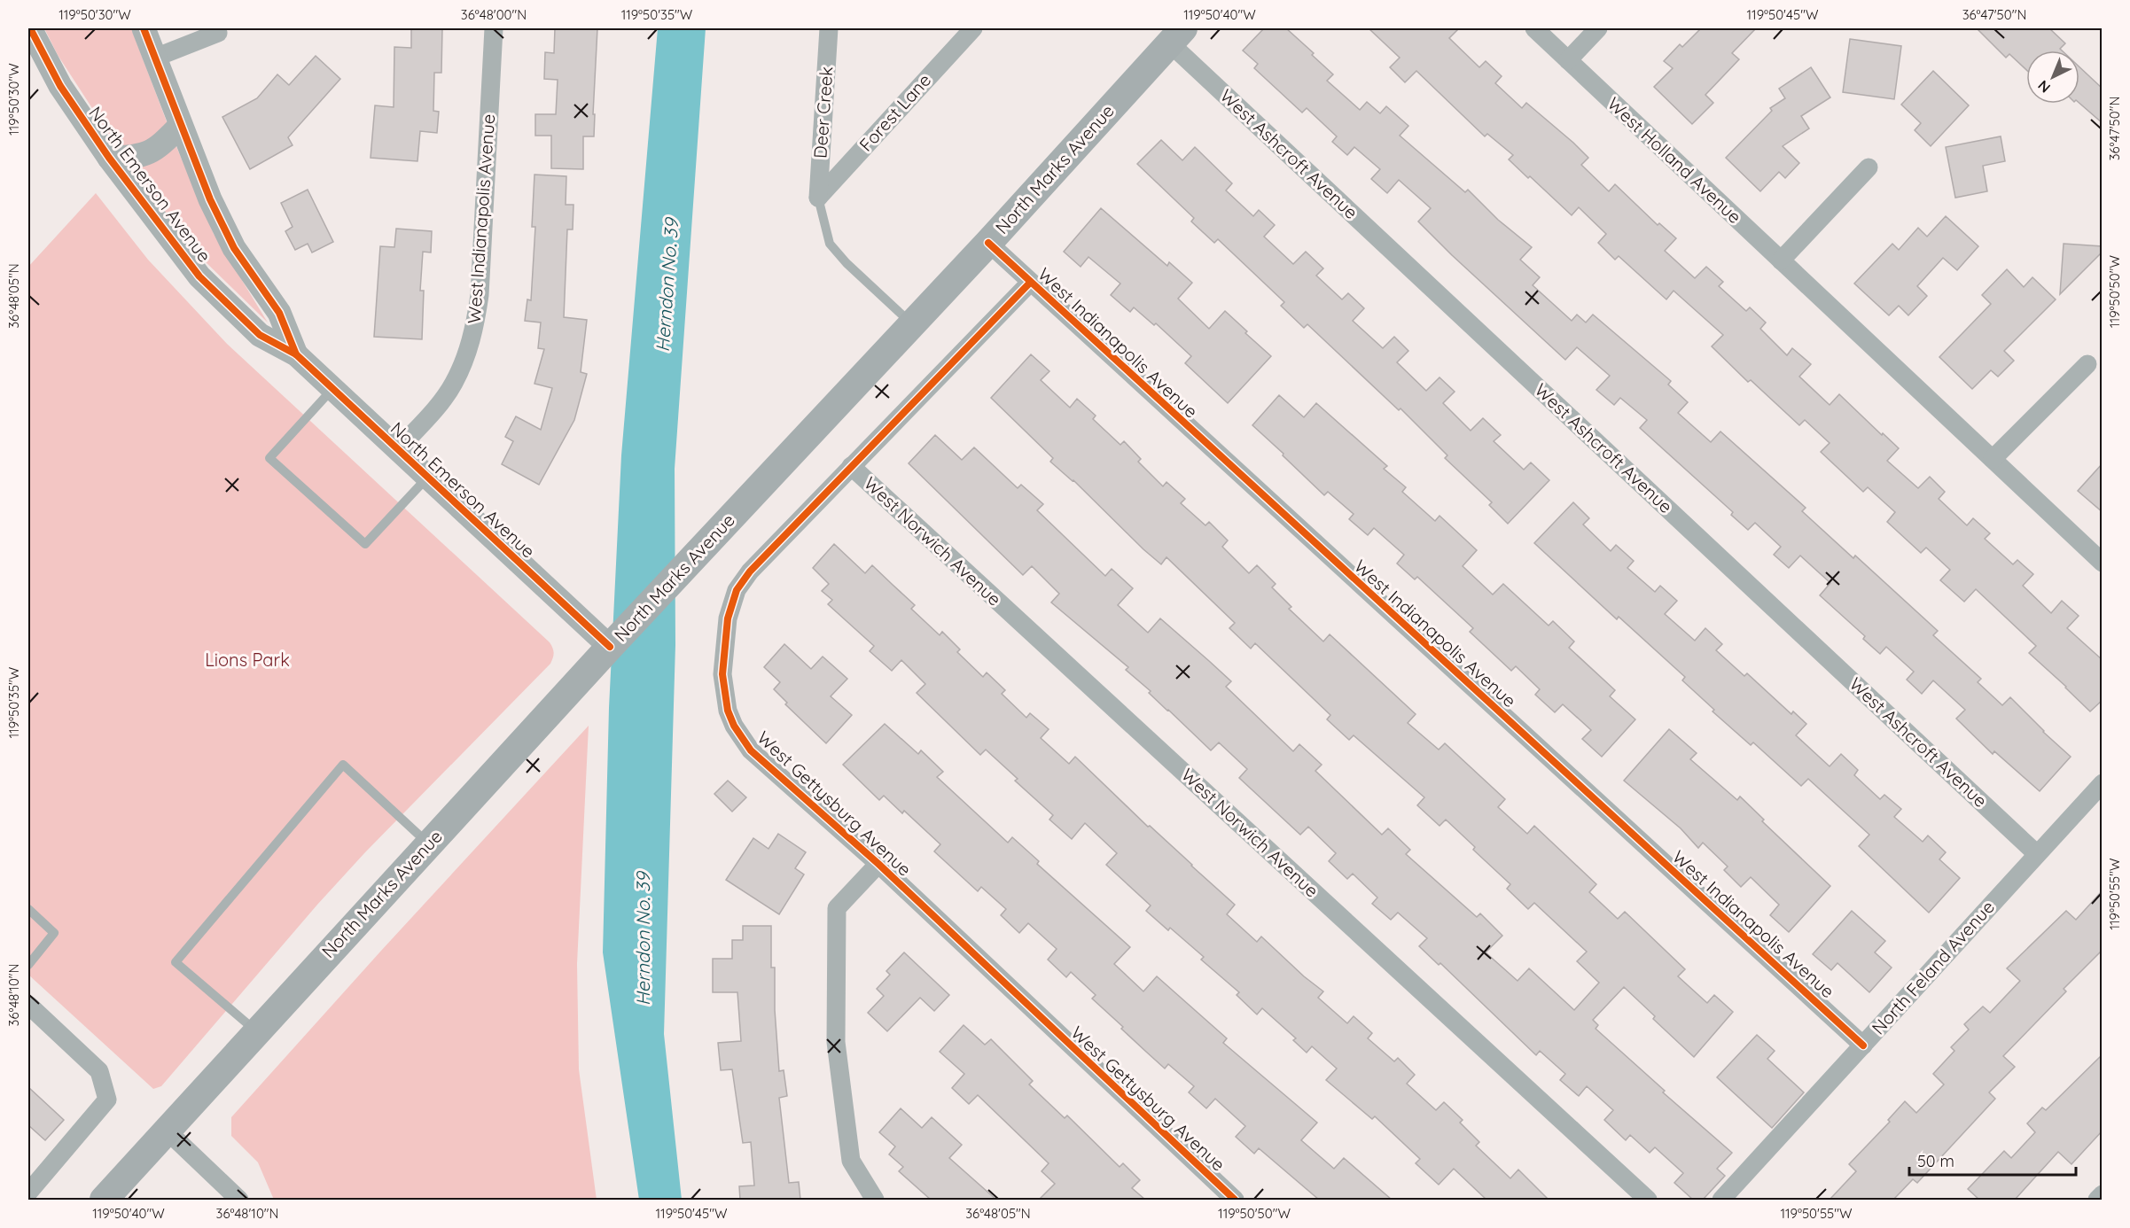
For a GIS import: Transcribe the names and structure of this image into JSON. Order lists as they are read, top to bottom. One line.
{"streets":{"main road":["North Marks Avenue"],"street":["Deer Creek","Forest Lane","West Ashcroft Avenue","West Holland Avenue","North Emerson Avenue","West Indianapolis Avenue","West Norwich Avenue","West Gettysburg Avenue","North Feland Avenue"]},"crossings":[["Deer Creek","Forest Lane"],["West Ashcroft Avenue","North Marks Avenue"],["West Ashcroft Avenue","North Feland Avenue"],["North Marks Avenue","North Emerson Avenue"],["North Marks Avenue","West Indianapolis Avenue"],["North Emerson Avenue","West Indianapolis Avenue"],["West Indianapolis Avenue","West Gettysburg Avenue"],["West Indianapolis Avenue","North Feland Avenue"],["West Norwich Avenue","West Gettysburg Avenue"]],"water":["Herndon No. 39"],"parks":["Lions Park"],"scale_bar":"50 m","north":"bottom left","coordinates":["119°50'30\"W","36°48'00\"N","119°50'35\"W","119°50'40\"W","119°50'45\"W","36°47'50\"N","119°50'50\"W","36°48'05\"N","119°50'55\"W","36°48'10\"N"]}
